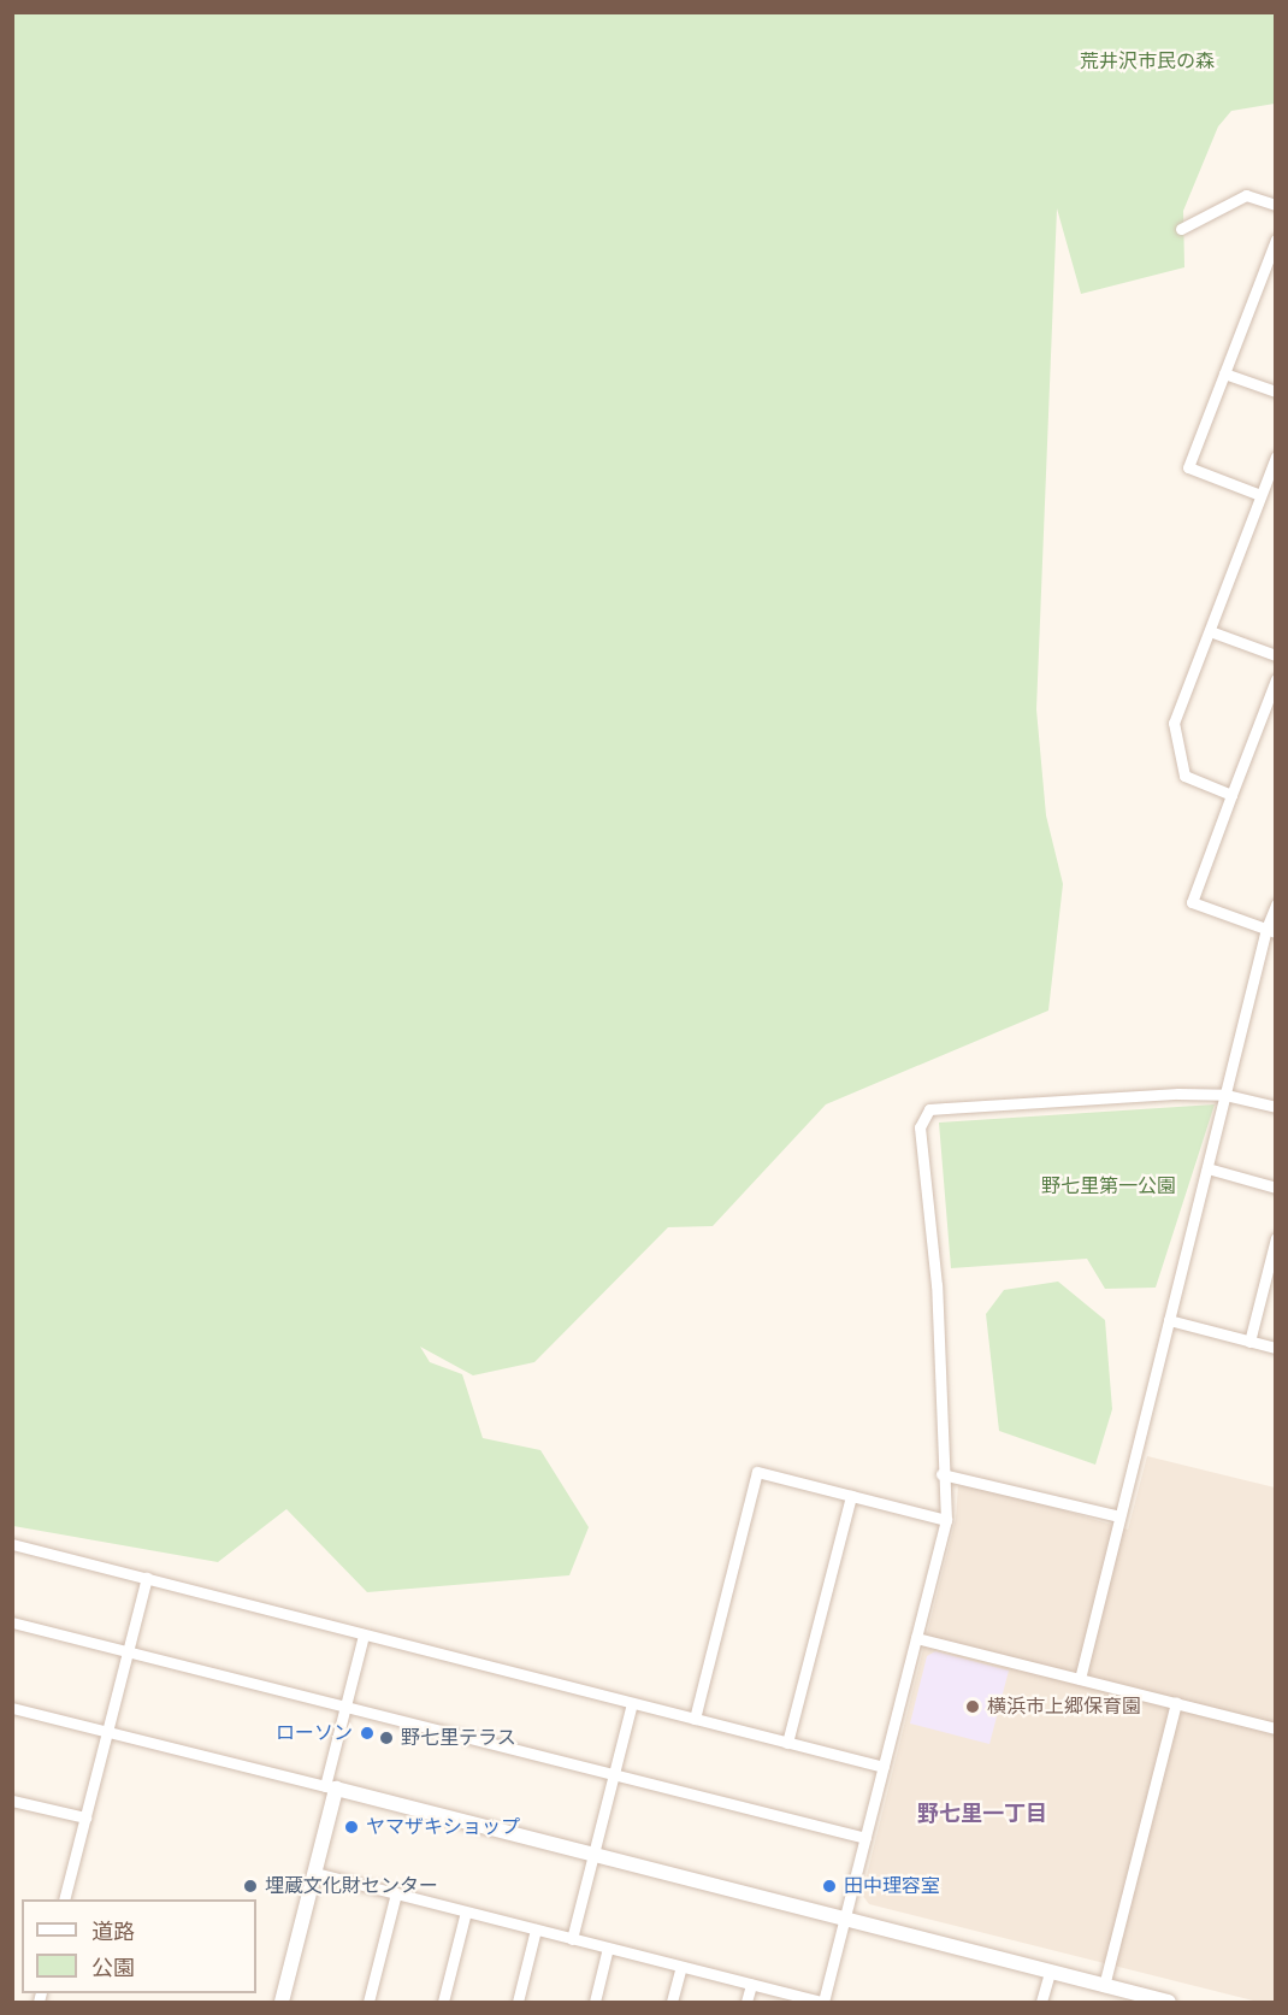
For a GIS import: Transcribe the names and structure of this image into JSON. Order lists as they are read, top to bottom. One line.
{"districts":["野七里一丁目"],"parks":["荒井沢市民の森","野七里第一公園"],"places":["横浜市上郷保育園","ローソン","野七里テラス","ヤマザキショップ","埋蔵文化財センター","田中理容室"],"legend":["道路","公園"]}
